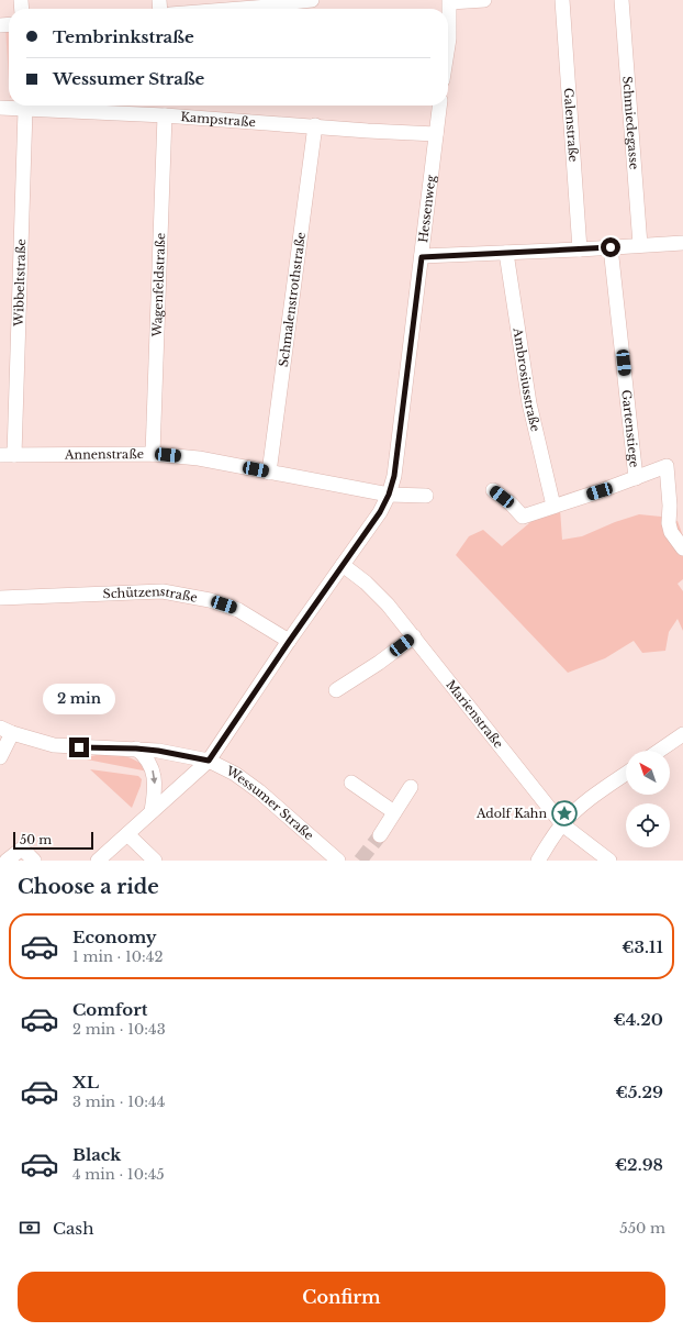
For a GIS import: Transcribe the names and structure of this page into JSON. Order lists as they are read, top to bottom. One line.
{"streets":{"street":["Kampstraße","Schmiedegasse","Galenstraße","Hessenweg","Wibbeltstraße","Wagenfeldstraße","Schmalenstrothstraße","Ambrosiusstraße","Gartenstiege","Annenstraße","Schützenstraße","Marienstraße","Wessumer Straße"]},"crossings":[["Kampstraße","Hessenweg"],["Kampstraße","Wibbeltstraße"],["Kampstraße","Wagenfeldstraße"],["Kampstraße","Schmalenstrothstraße"],["Hessenweg","Annenstraße"],["Hessenweg","Schützenstraße"],["Hessenweg","Marienstraße"],["Hessenweg","Wessumer Straße"],["Wibbeltstraße","Annenstraße"],["Wagenfeldstraße","Annenstraße"],["Schmalenstrothstraße","Annenstraße"],["Ambrosiusstraße","Gartenstiege"]],"places":{"place":["Adolf Kahn"]},"scale_bar":"50 m","north":"top left","page":{"banner":["Tembrinkstraße","Wessumer Straße"],"bubble":"2 min","scale":"50 m","heading":"Choose a ride","list":[{"name":"Economy","note":"1 min · 10:42","value":"€3.11"},{"name":"Comfort","note":"2 min · 10:43","value":"€4.20"},{"name":"XL","note":"3 min · 10:44","value":"€5.29"},{"name":"Black","note":"4 min · 10:45","value":"€2.98"}],"pay":["Cash","550 m"],"buttons":"Confirm"}}
